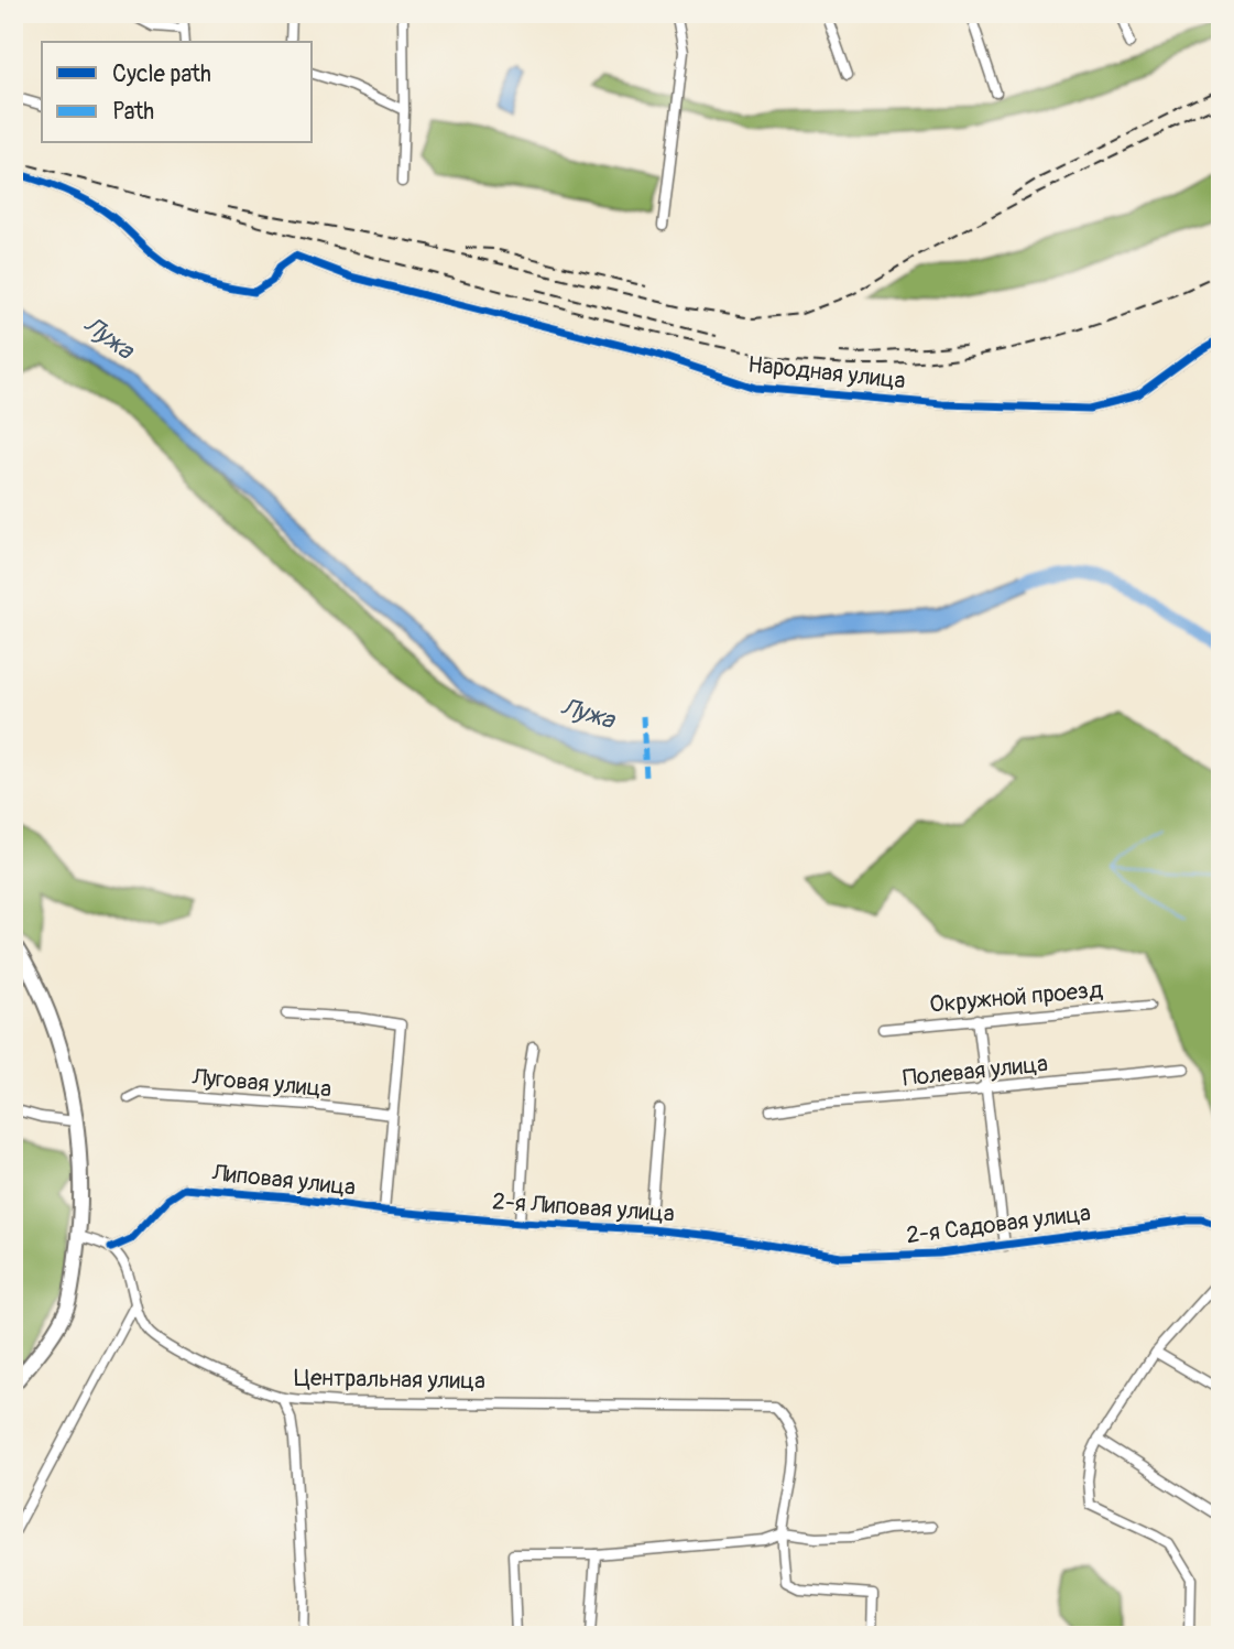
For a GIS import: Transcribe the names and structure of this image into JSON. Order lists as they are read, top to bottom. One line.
{"streets":{"street":["Народная улица","Окружной проезд","Полевая улица","Луговая улица","Липовая улица","2-я Липовая улица","2-я Садовая улица","Центральная улица"]},"crossings":[["Липовая улица","2-я Липовая улица"],["Липовая улица","Центральная улица"],["2-я Липовая улица","2-я Садовая улица"]],"water":["Лужа"],"legend":["Cycle path","Path"]}
